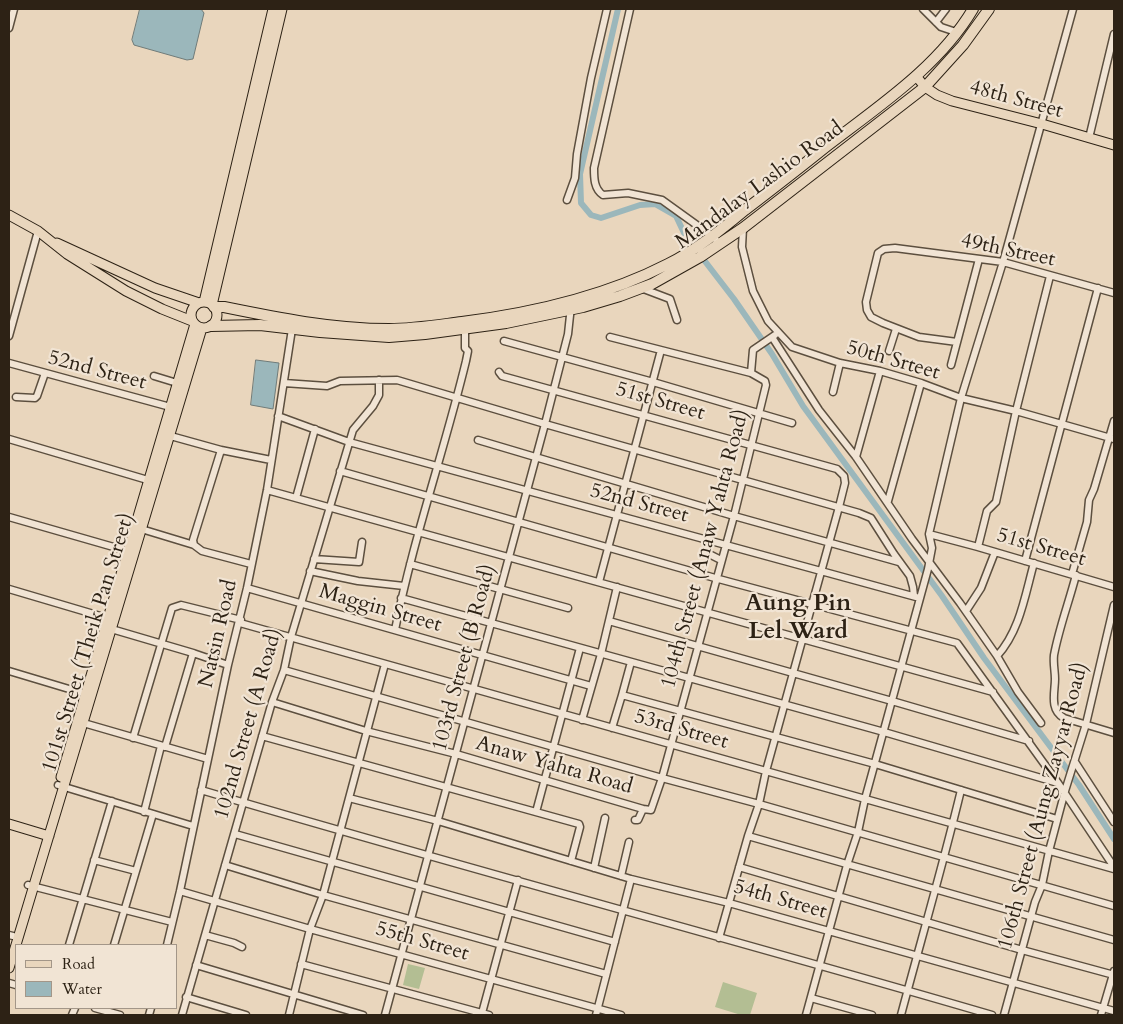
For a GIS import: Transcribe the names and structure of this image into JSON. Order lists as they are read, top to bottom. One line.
{"streets":{"highway":["Mandalay Lashio Road"],"main road":["48th Street","101st Street (Theik Pan Street)"],"street":["49th Street","50th Srteet","52nd Street","51st Street","104th Street (Anaw Yahta Road)","Maggin Street","Natsin Road","103rd Street (B Road)","102nd Street (A Road)","53rd Street","Anaw Yahta Road","106th Street (Aung Zayyar Road)","54th Street","55th Street"]},"crossings":[["48th Street","Mandalay Lashio Road"],["Mandalay Lashio Road","50th Srteet"],["Mandalay Lashio Road","Natsin Road"],["Mandalay Lashio Road","101st Street (Theik Pan Street)"],["Mandalay Lashio Road","103rd Street (B Road)"],["52nd Street","104th Street (Anaw Yahta Road)"],["52nd Street","Natsin Road"],["52nd Street","101st Street (Theik Pan Street)"],["52nd Street","103rd Street (B Road)"],["52nd Street","102nd Street (A Road)"],["51st Street","104th Street (Anaw Yahta Road)"],["51st Street","103rd Street (B Road)"],["104th Street (Anaw Yahta Road)","53rd Street"],["104th Street (Anaw Yahta Road)","Anaw Yahta Road"],["Maggin Street","Natsin Road"],["Maggin Street","103rd Street (B Road)"],["Maggin Street","102nd Street (A Road)"],["Natsin Road","53rd Street"],["Natsin Road","55th Street"],["103rd Street (B Road)","53rd Street"],["103rd Street (B Road)","Anaw Yahta Road"],["103rd Street (B Road)","54th Street"],["103rd Street (B Road)","55th Street"],["102nd Street (A Road)","53rd Street"],["102nd Street (A Road)","Anaw Yahta Road"],["102nd Street (A Road)","55th Street"],["53rd Street","106th Street (Aung Zayyar Road)"],["106th Street (Aung Zayyar Road)","54th Street"]],"districts":["Aung Pin Lel Ward"],"legend":["Road","Water"]}
